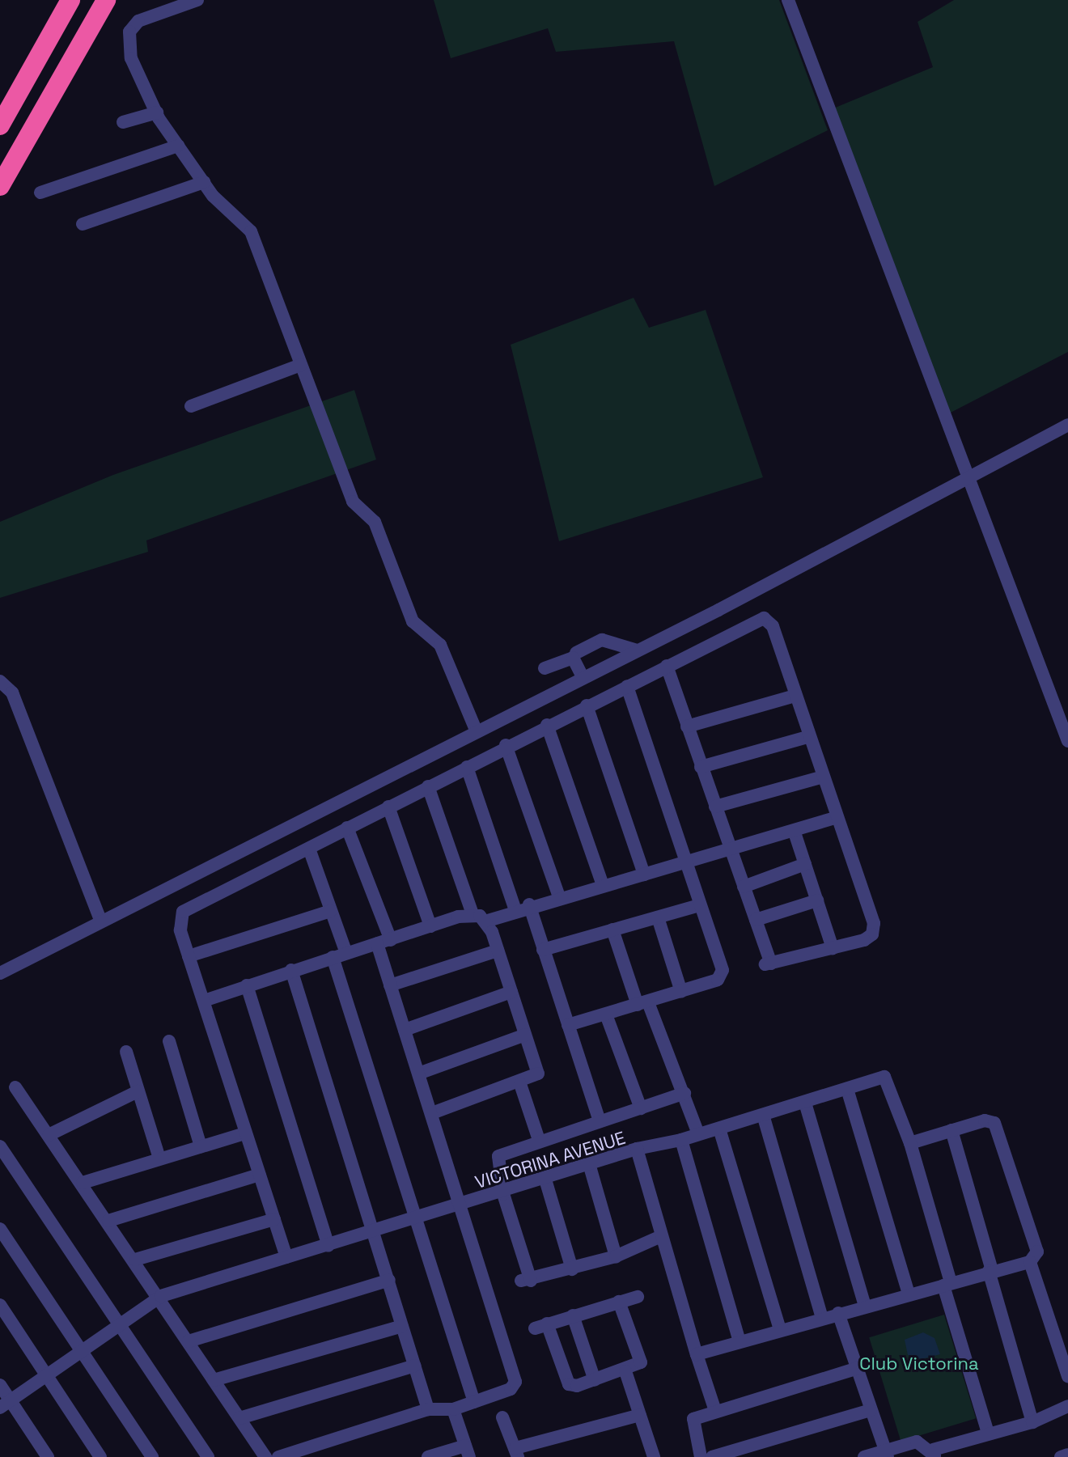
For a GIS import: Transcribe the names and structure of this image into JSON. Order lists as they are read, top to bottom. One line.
{"streets":{"street":["VICTORINA AVENUE"]},"parks":["Club Victorina"]}
